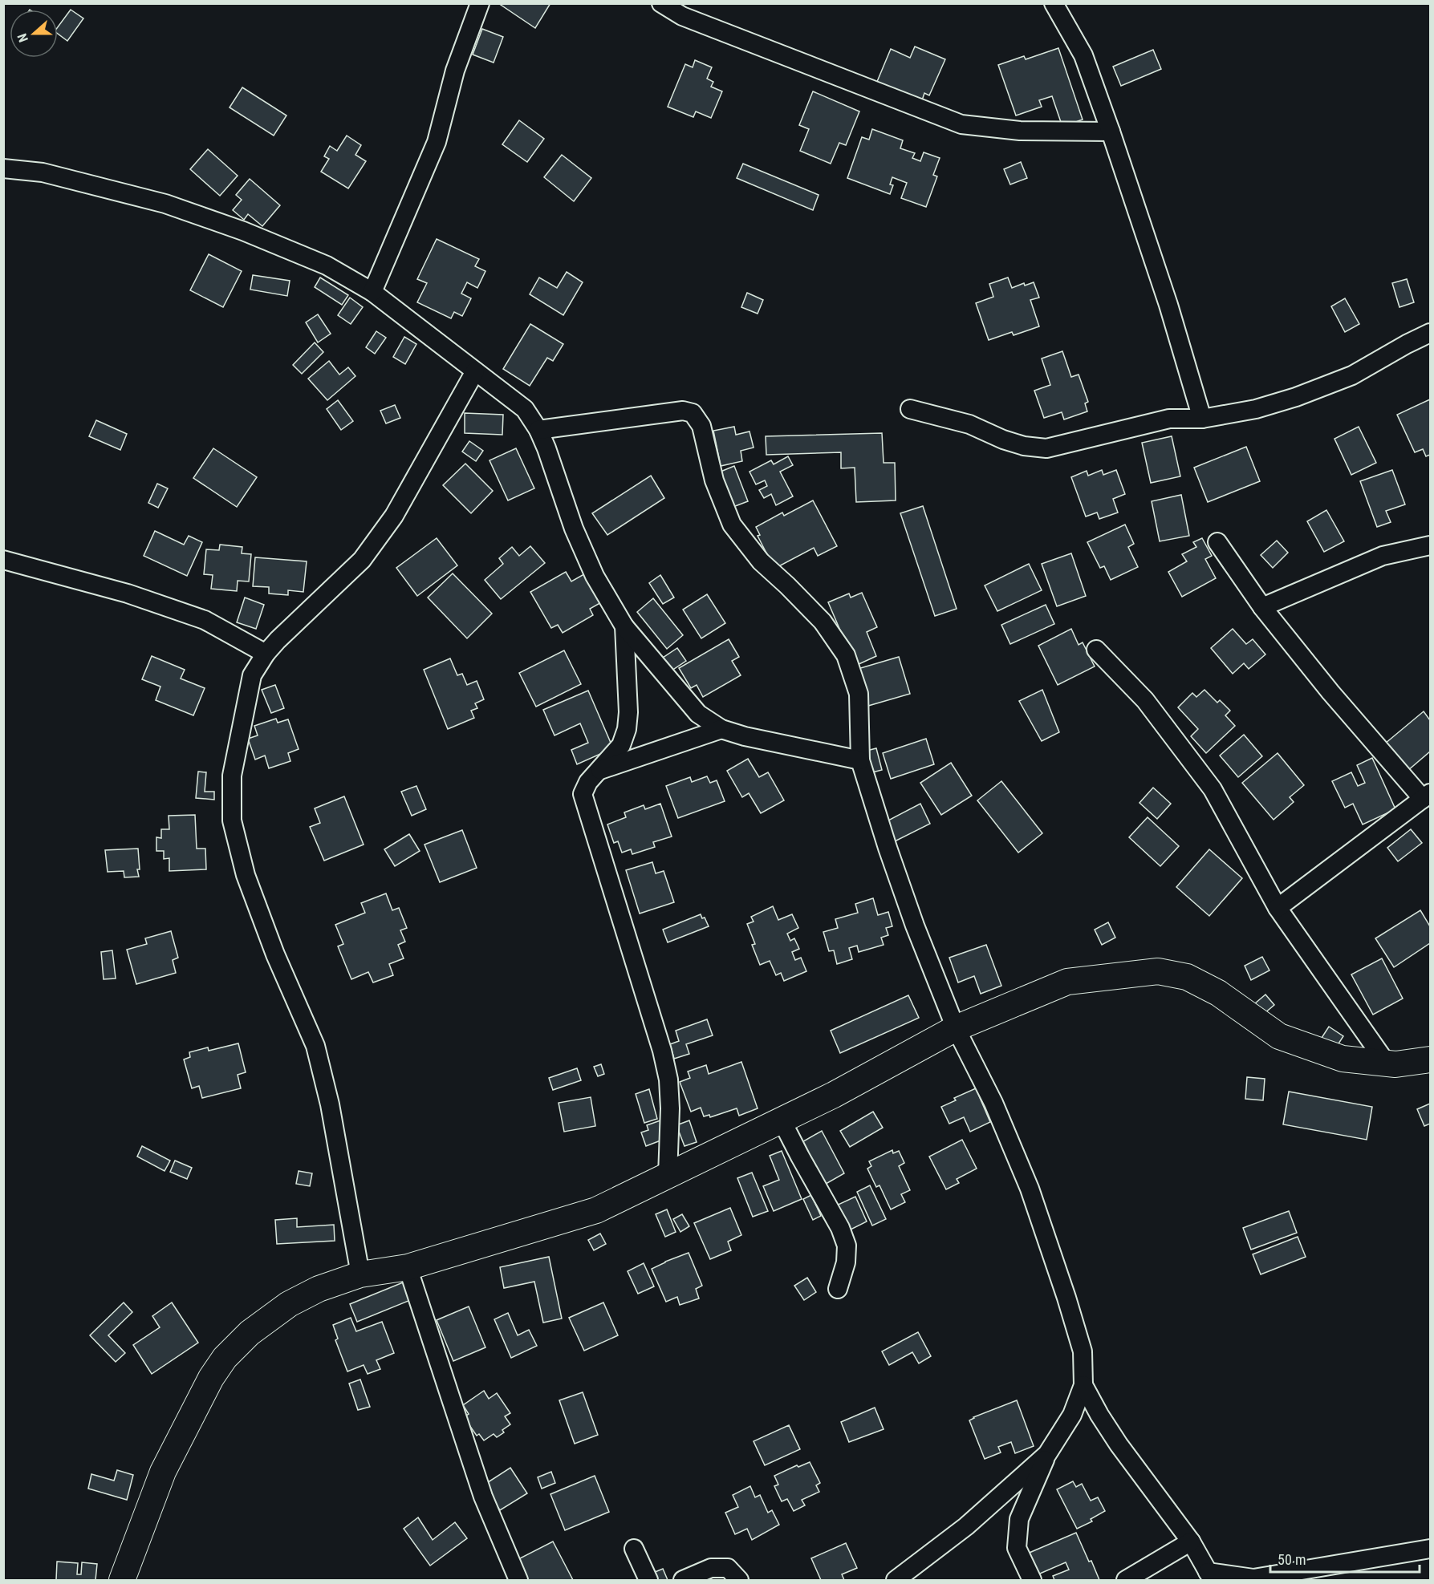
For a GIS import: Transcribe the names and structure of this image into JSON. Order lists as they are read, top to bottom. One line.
{"scale_bar":"50 m","north":"left"}
